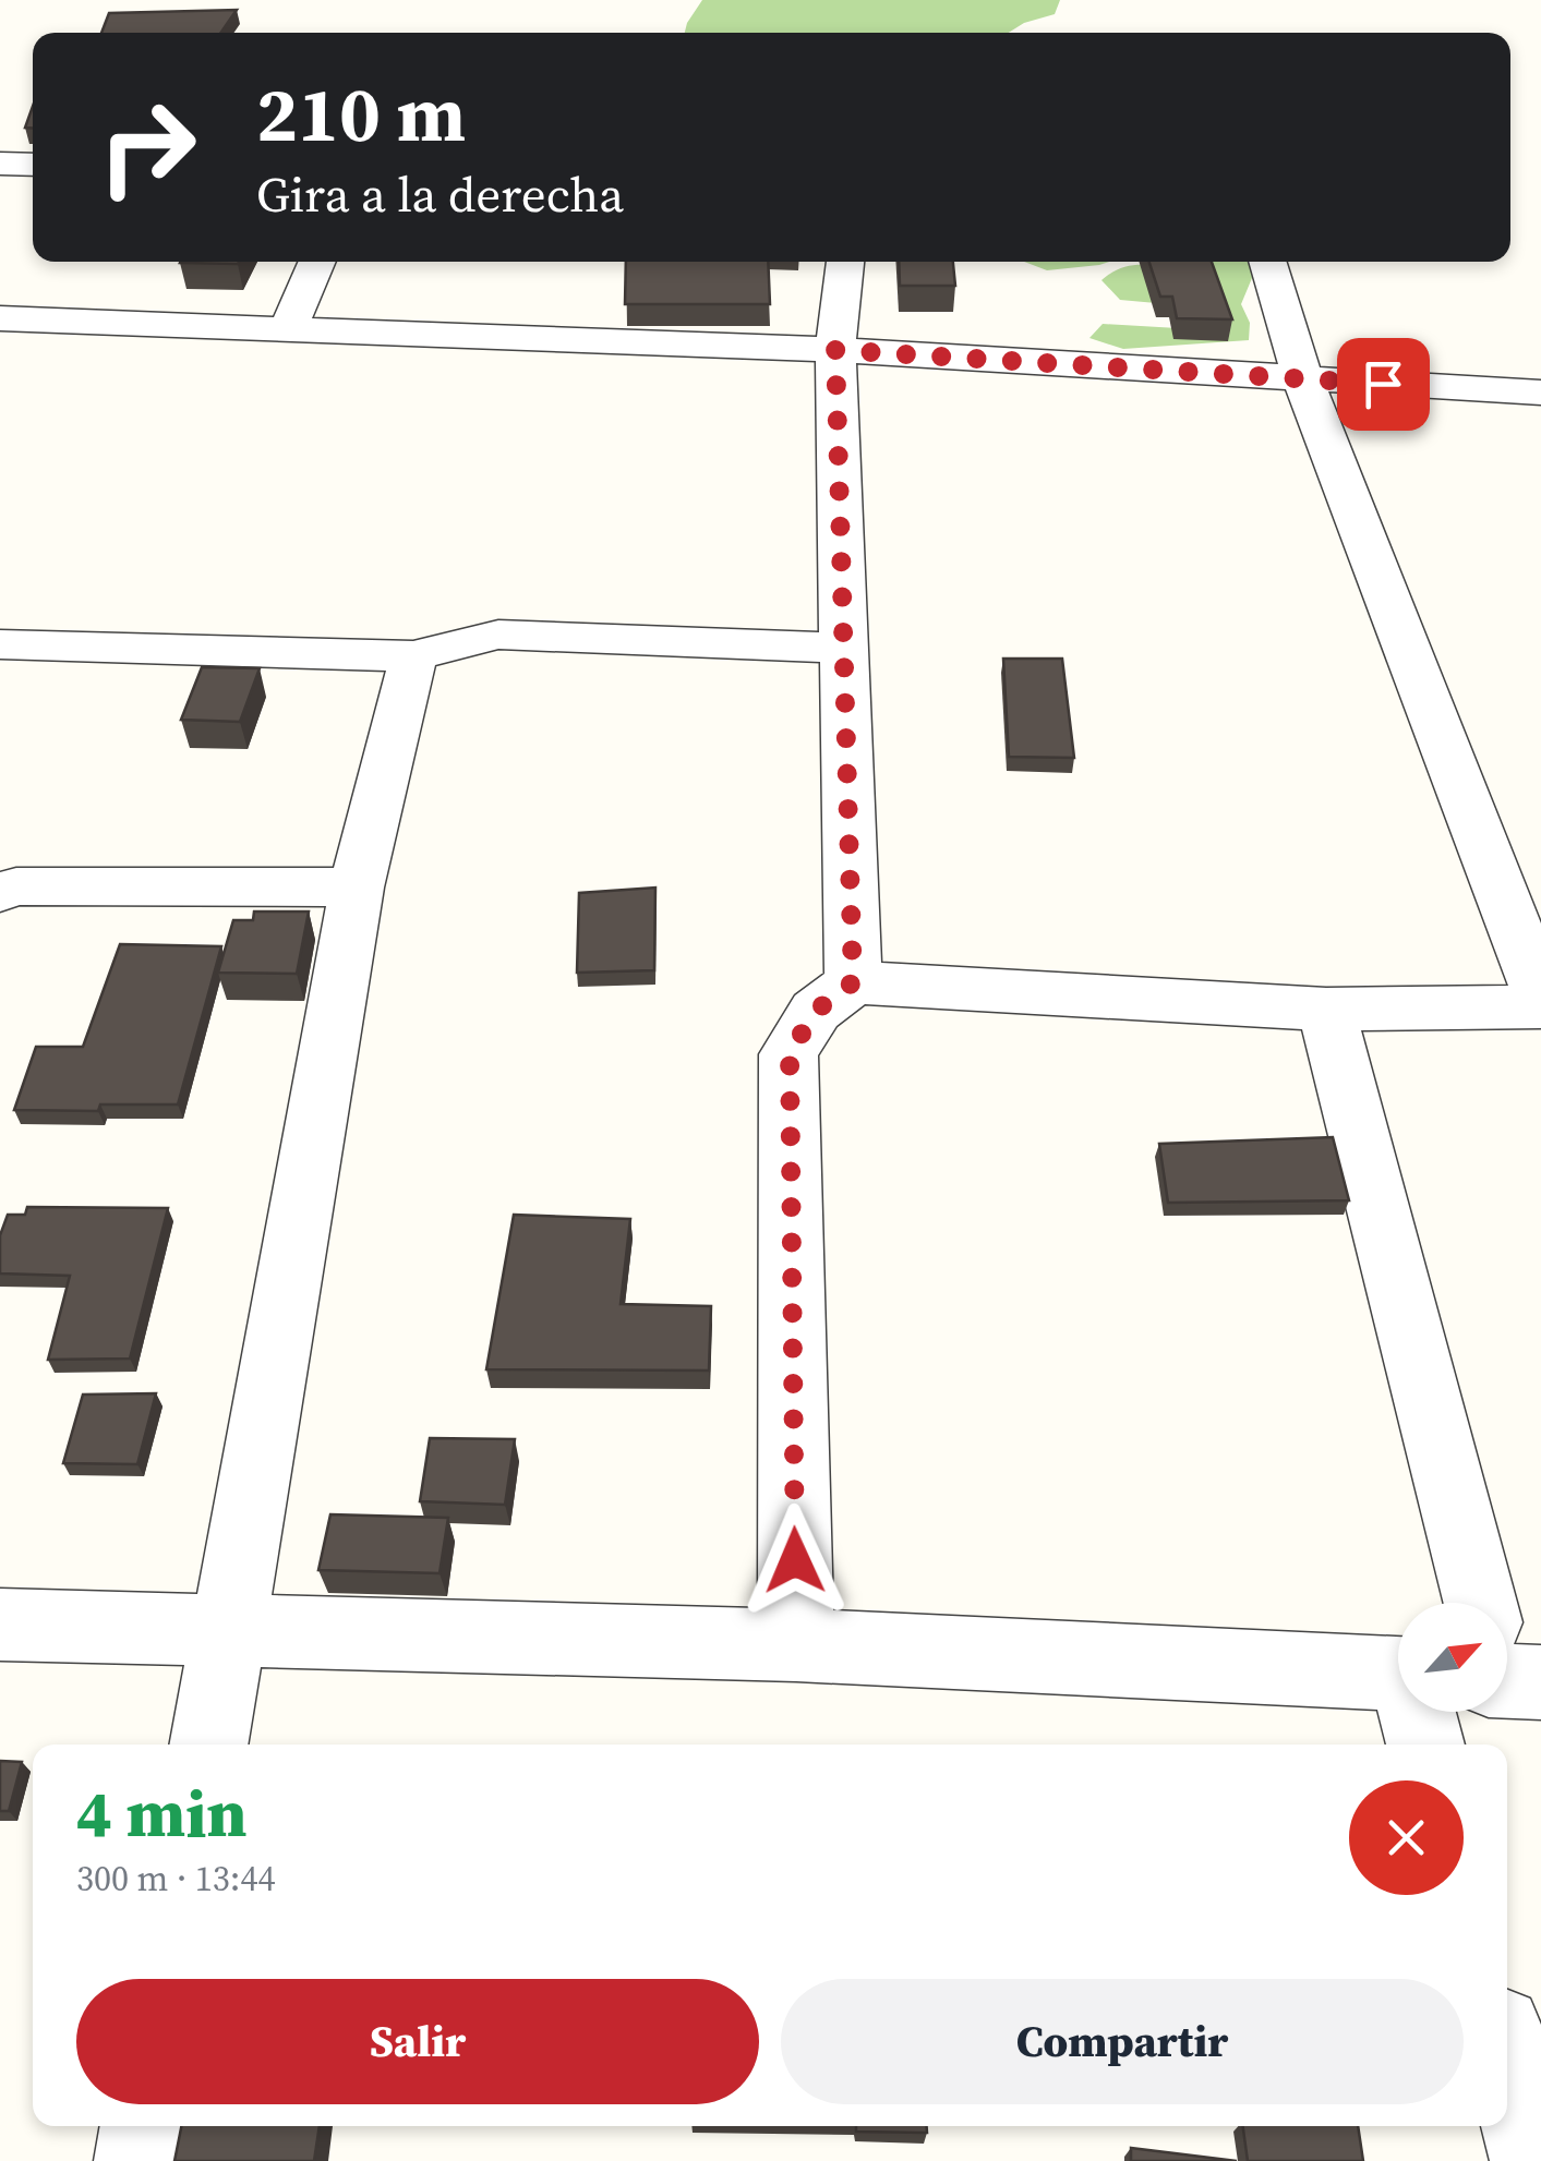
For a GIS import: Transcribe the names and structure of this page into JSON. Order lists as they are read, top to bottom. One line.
{"north":"top right","page":{"turn":["210 m","Gira a la derecha"],"heading":["4 min","300 m · 13:44"],"buttons":["Salir","Compartir"]}}
